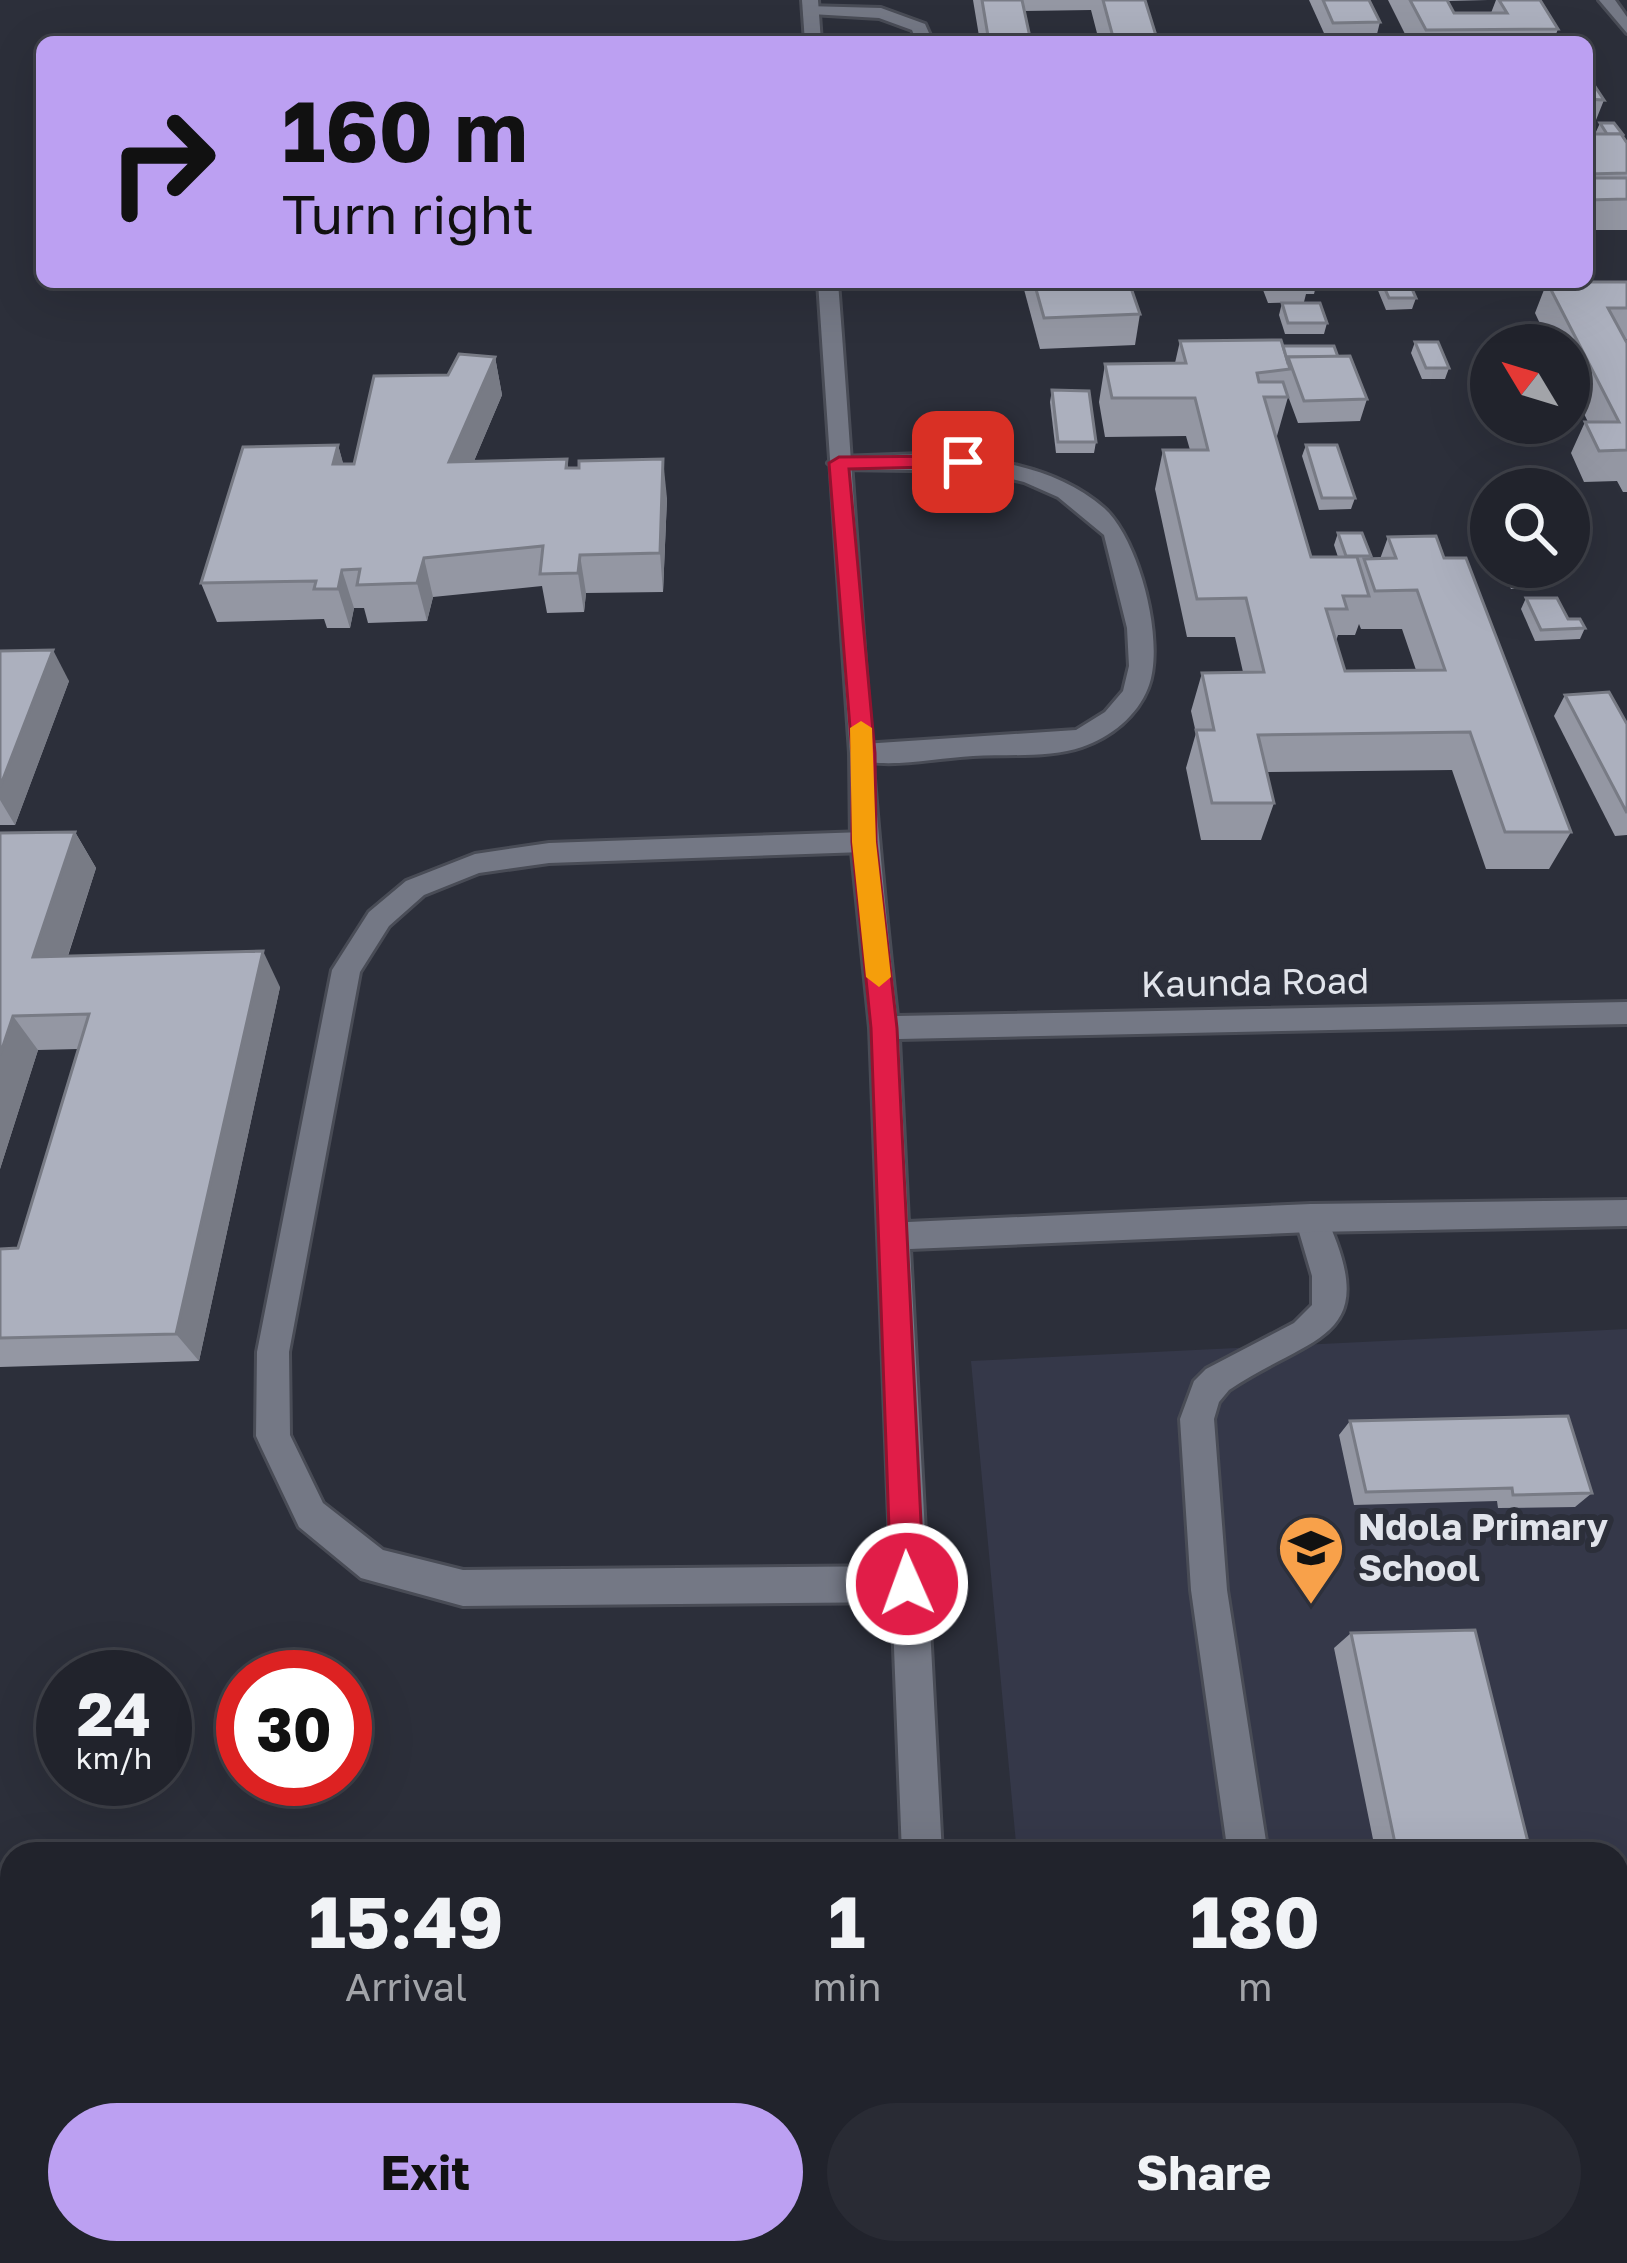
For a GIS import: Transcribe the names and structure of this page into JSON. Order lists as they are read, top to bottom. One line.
{"streets":{"street":["Kaunda Road"]},"places":{"school or university":["Ndola Primary School"]},"north":"top left","page":{"turn":["160 m","Turn right"],"speed":"24 km/h","limit":"30","eta":["15:49","Arrival","1","min","180","m"],"buttons":["Exit","Share"]}}
